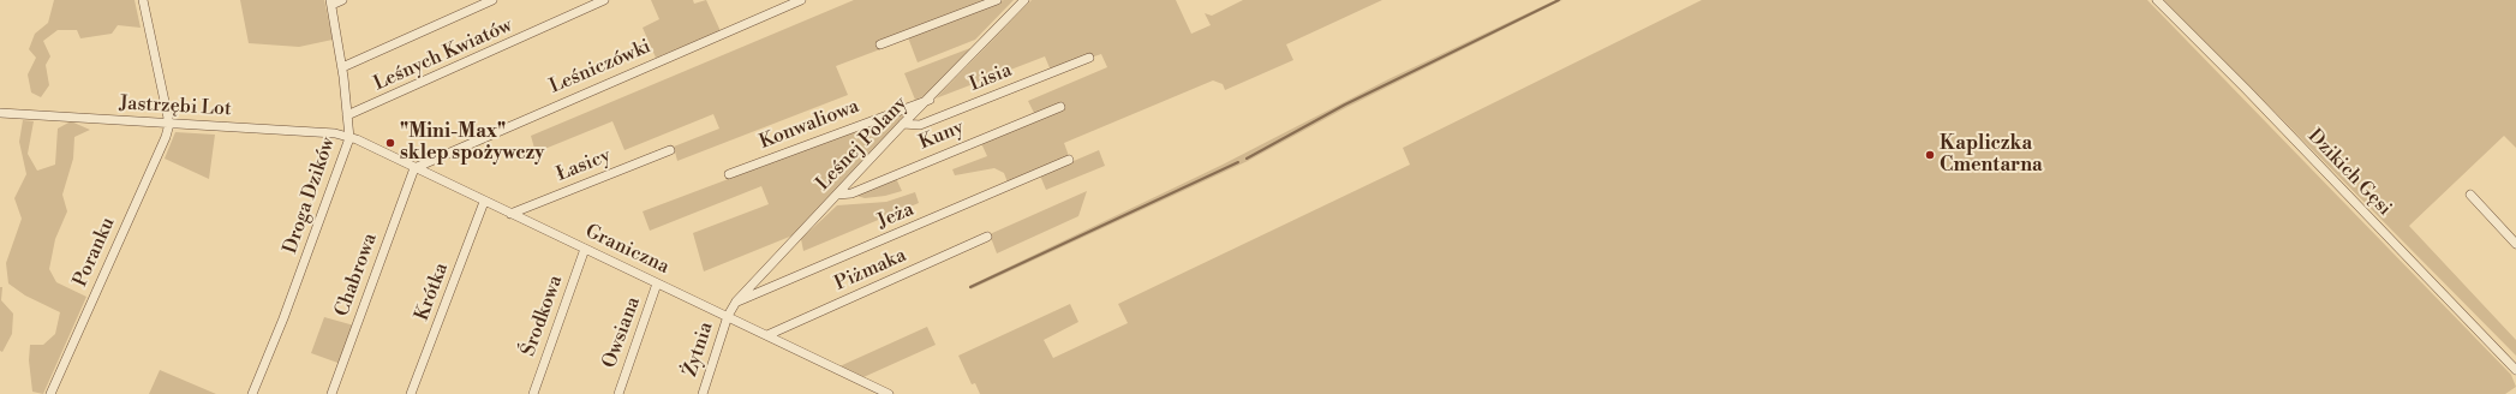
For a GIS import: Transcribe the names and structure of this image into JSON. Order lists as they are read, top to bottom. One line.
{"streets":{"street":["Leśnych Kwiatów","Leśniczówki","Lisia","Jastrzębi Lot","Konwaliowa","Kuny","Leśnej Polany","Łasicy","Dzikich Gęsi","Droga Dzików","Jeża","Graniczna","Poranku","Piżmaka","Chabrowa","Krótka","Środkowa","Owsiana","Żytnia"]},"crossings":[["Leśnych Kwiatów","Droga Dzików"],["Leśniczówki","Graniczna"],["Leśniczówki","Chabrowa"],["Lisia","Leśnej Polany"],["Jastrzębi Lot","Droga Dzików"],["Jastrzębi Lot","Graniczna"],["Jastrzębi Lot","Poranku"],["Konwaliowa","Leśnej Polany"],["Kuny","Leśnej Polany"],["Leśnej Polany","Jeża"],["Leśnej Polany","Graniczna"],["Leśnej Polany","Żytnia"],["Łasicy","Graniczna"],["Droga Dzików","Graniczna"],["Graniczna","Piżmaka"],["Graniczna","Chabrowa"],["Graniczna","Krótka"],["Graniczna","Środkowa"],["Graniczna","Owsiana"],["Graniczna","Żytnia"]],"places":["\"Mini-Max\" sklep spożywczy","Kapliczka Cmentarna"]}
